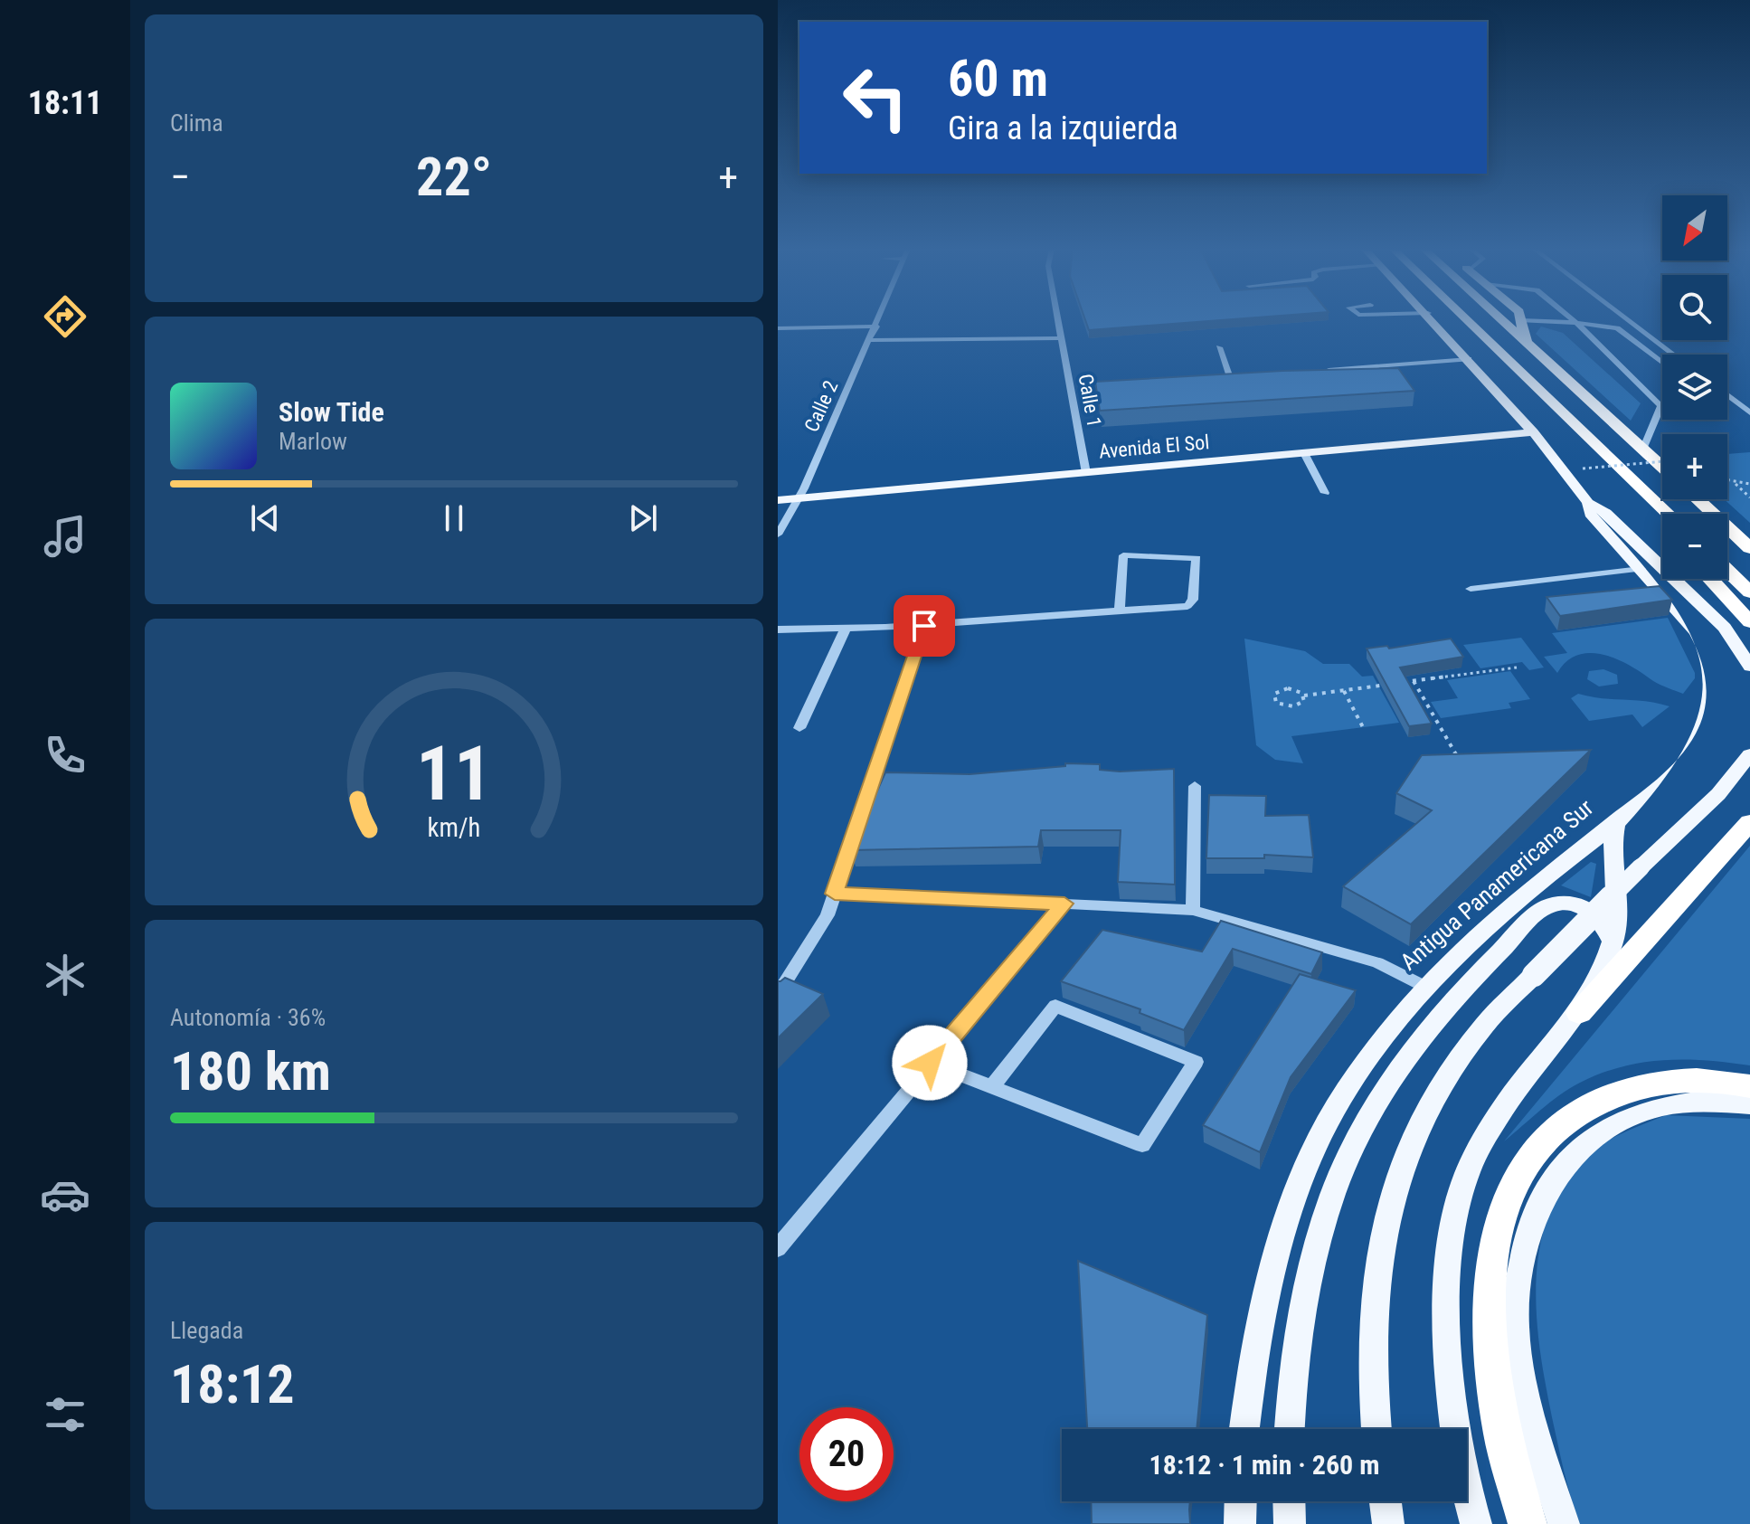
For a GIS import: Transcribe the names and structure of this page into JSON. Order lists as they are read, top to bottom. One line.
{"streets":{"main road":["Avenida El Sol","Antigua Panamericana Sur"],"street":["Calle 1","Calle 2"]},"crossings":[["Calle 1","Avenida El Sol"],["Calle 2","Avenida El Sol"],["Avenida El Sol","Antigua Panamericana Sur"]],"north":"bottom left","page":{"tabs":"18:11","tile":["Clima",["Autonomía · 36%","180 km"],["Llegada","18:12"]],"turn":["60 m","Gira a la izquierda"],"heat":["−","22°","+"],"map_buttons":["+","−"],"song":["Slow Tide","Marlow"],"limit":"20","trip":"18:12 · 1 min · 260 m","gauge":["11","km/h"]}}
